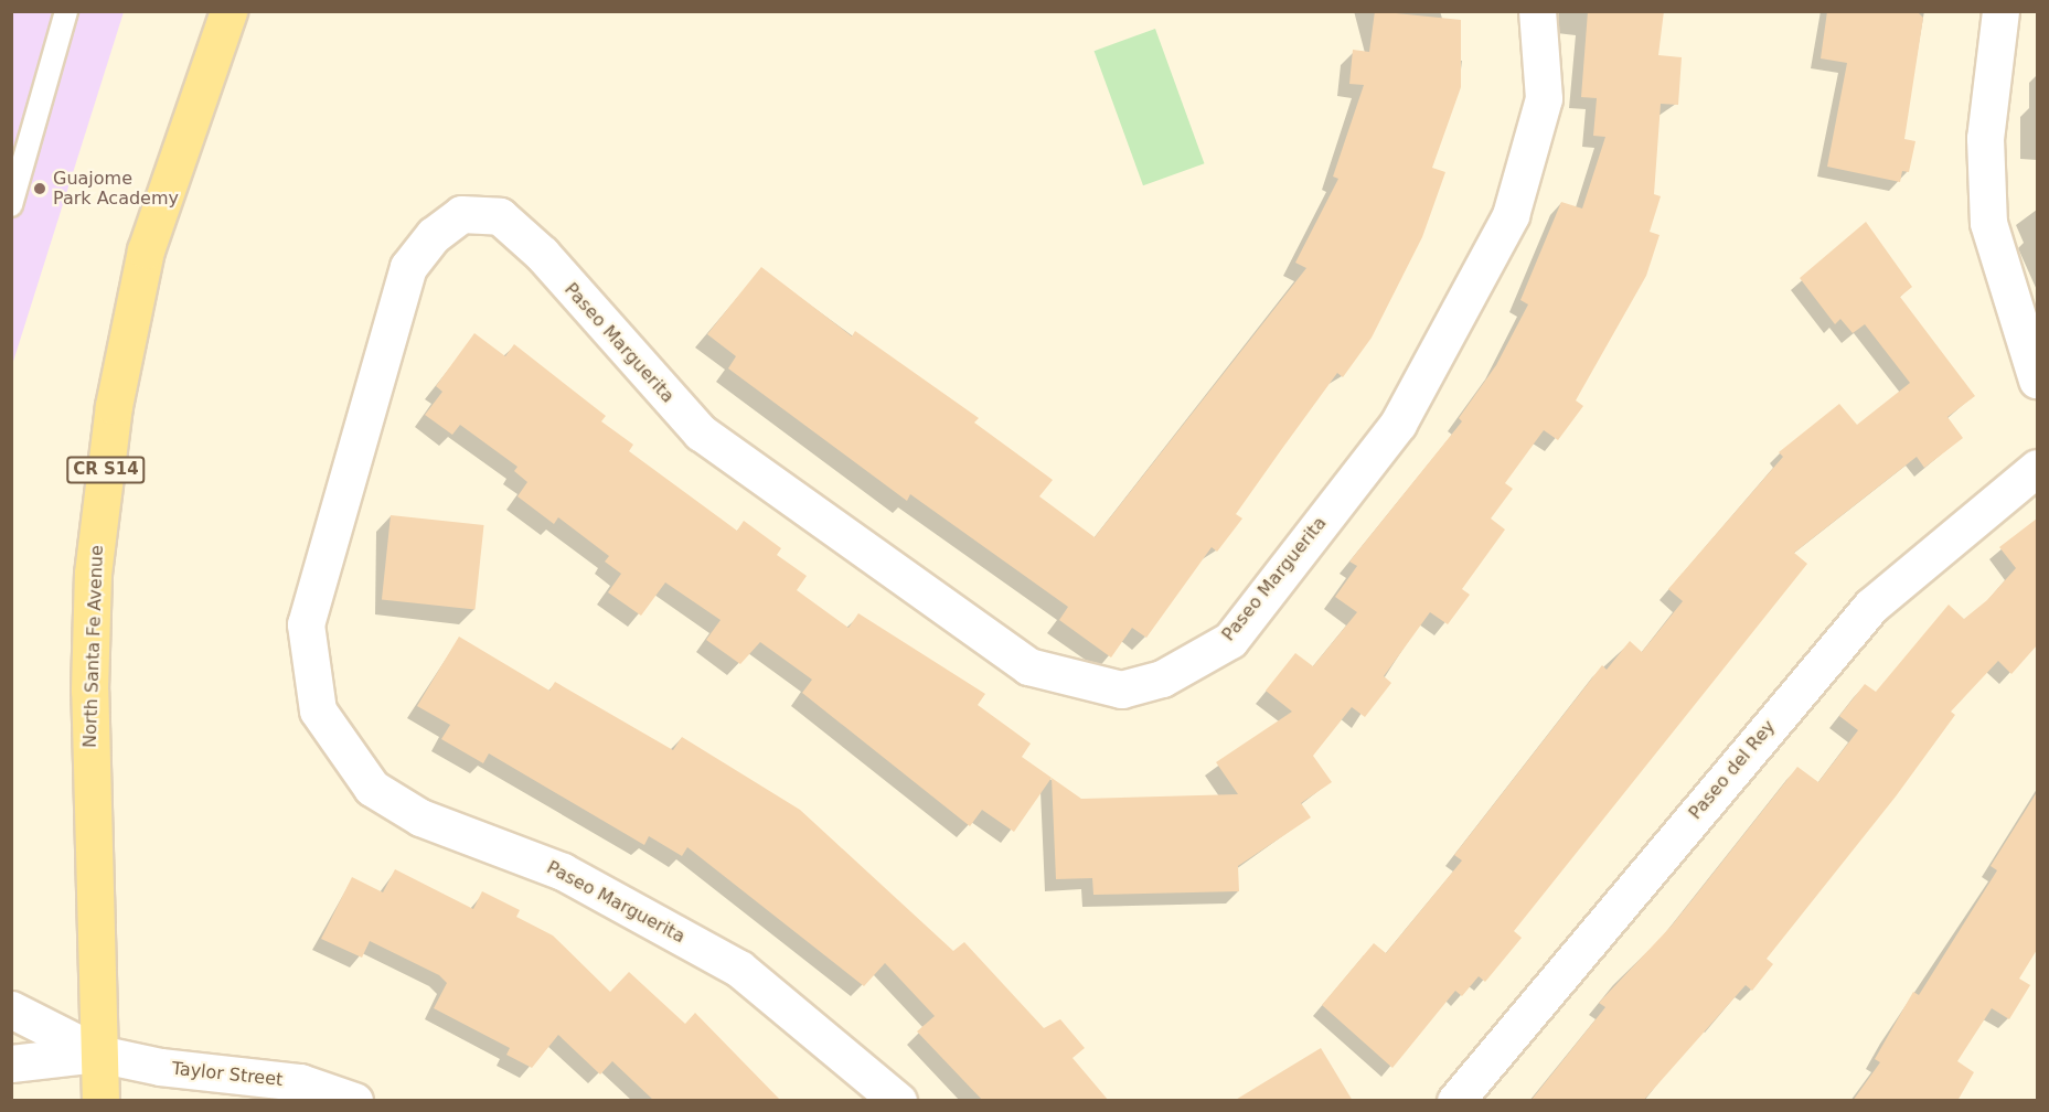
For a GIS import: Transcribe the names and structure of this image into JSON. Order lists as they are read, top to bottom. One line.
{"streets":{"main road":["CR S14","North Santa Fe Avenue"],"street":["Paseo Marguerita","Paseo del Rey","Taylor Street"]},"crossings":[["North Santa Fe Avenue","Taylor Street"]],"places":["Guajome Park Academy"]}
